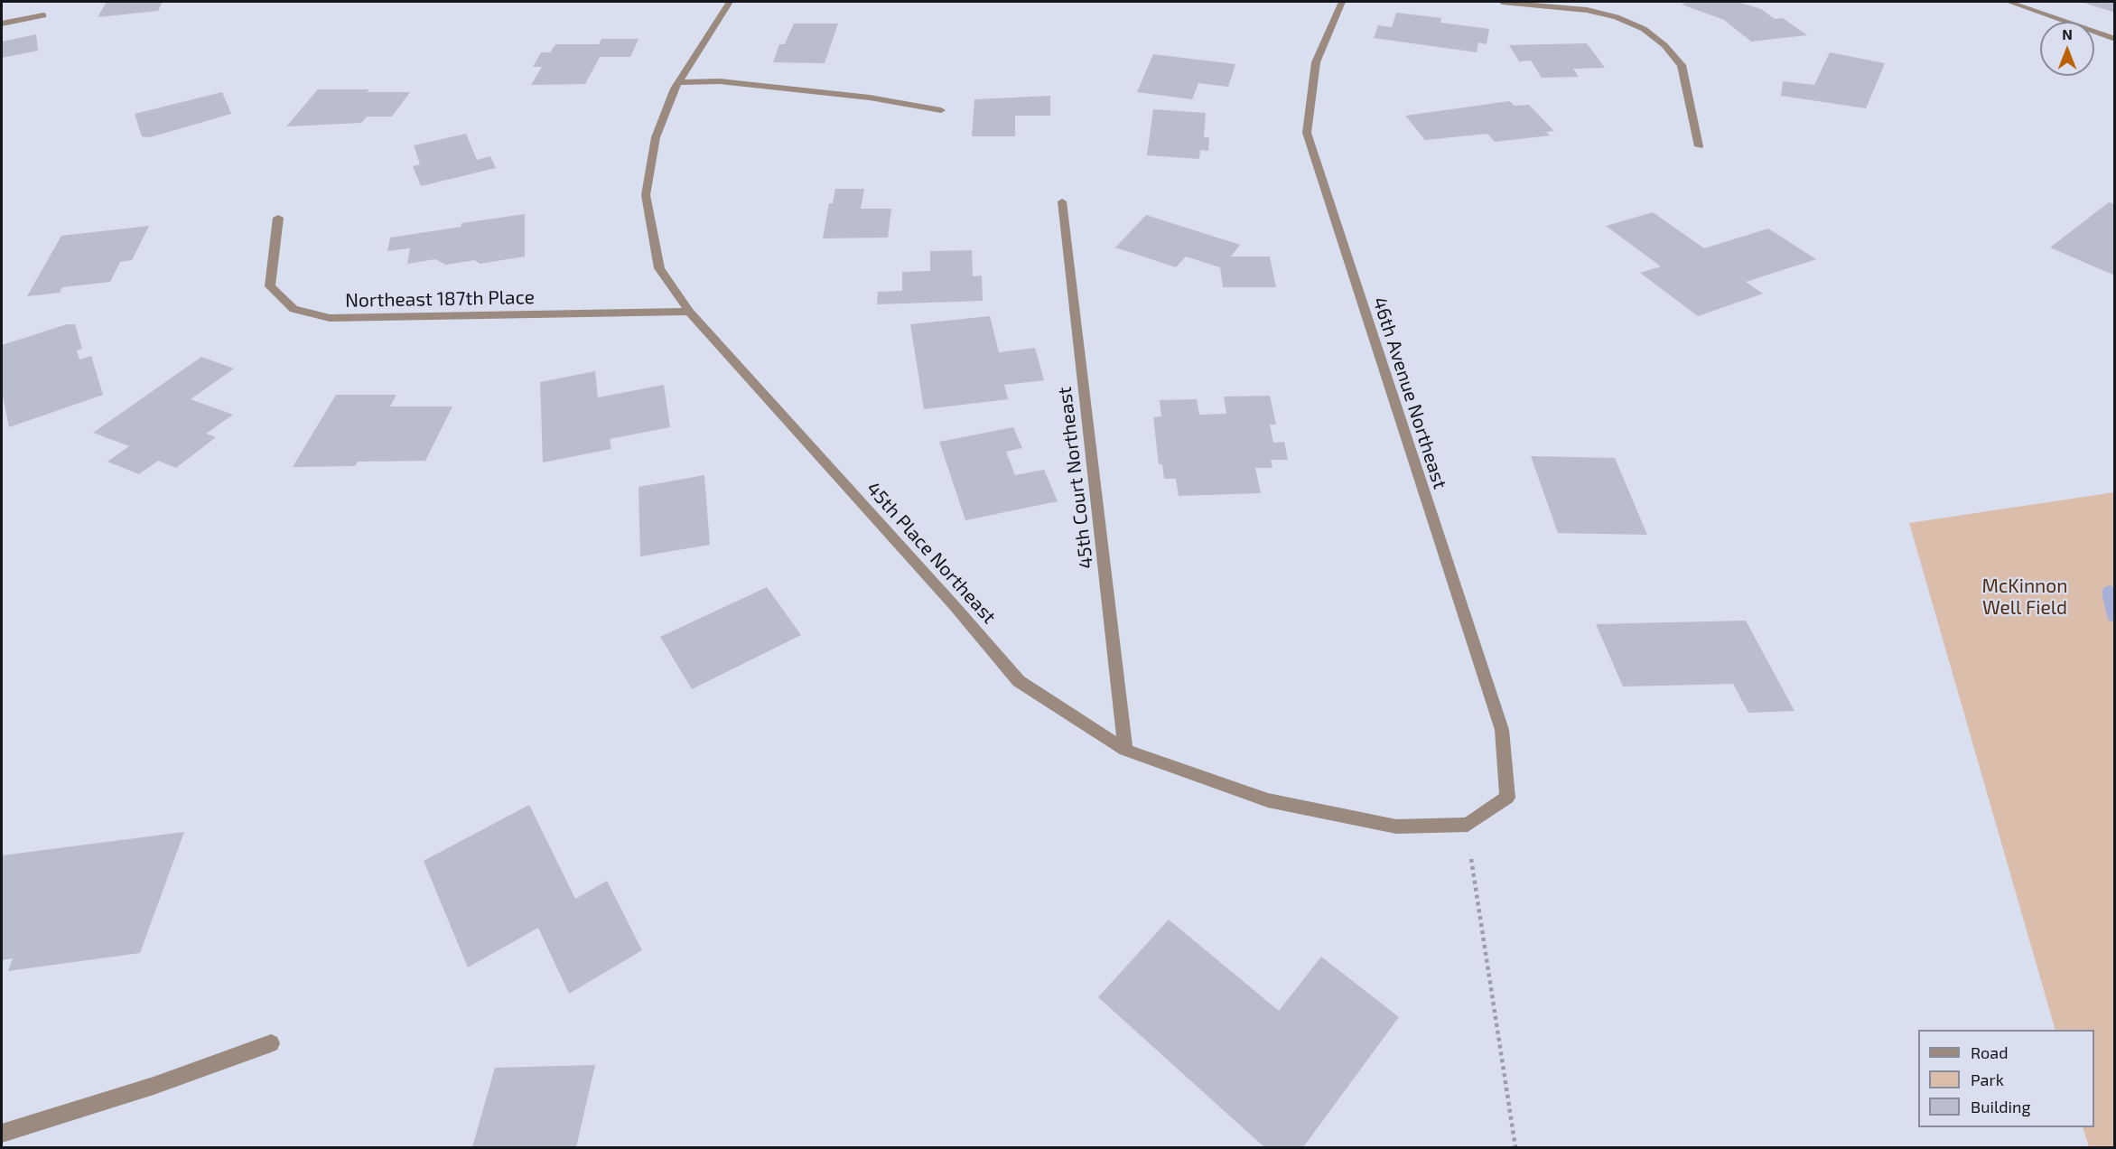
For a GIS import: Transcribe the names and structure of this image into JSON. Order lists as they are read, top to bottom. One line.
{"streets":{"street":["Northeast 187th Place","46th Avenue Northeast","45th Court Northeast","45th Place Northeast"]},"crossings":[["Northeast 187th Place","45th Place Northeast"],["46th Avenue Northeast","45th Place Northeast"],["45th Court Northeast","45th Place Northeast"]],"parks":["McKinnon Well Field"],"legend":["Road","Park","Building"],"north":"top"}
